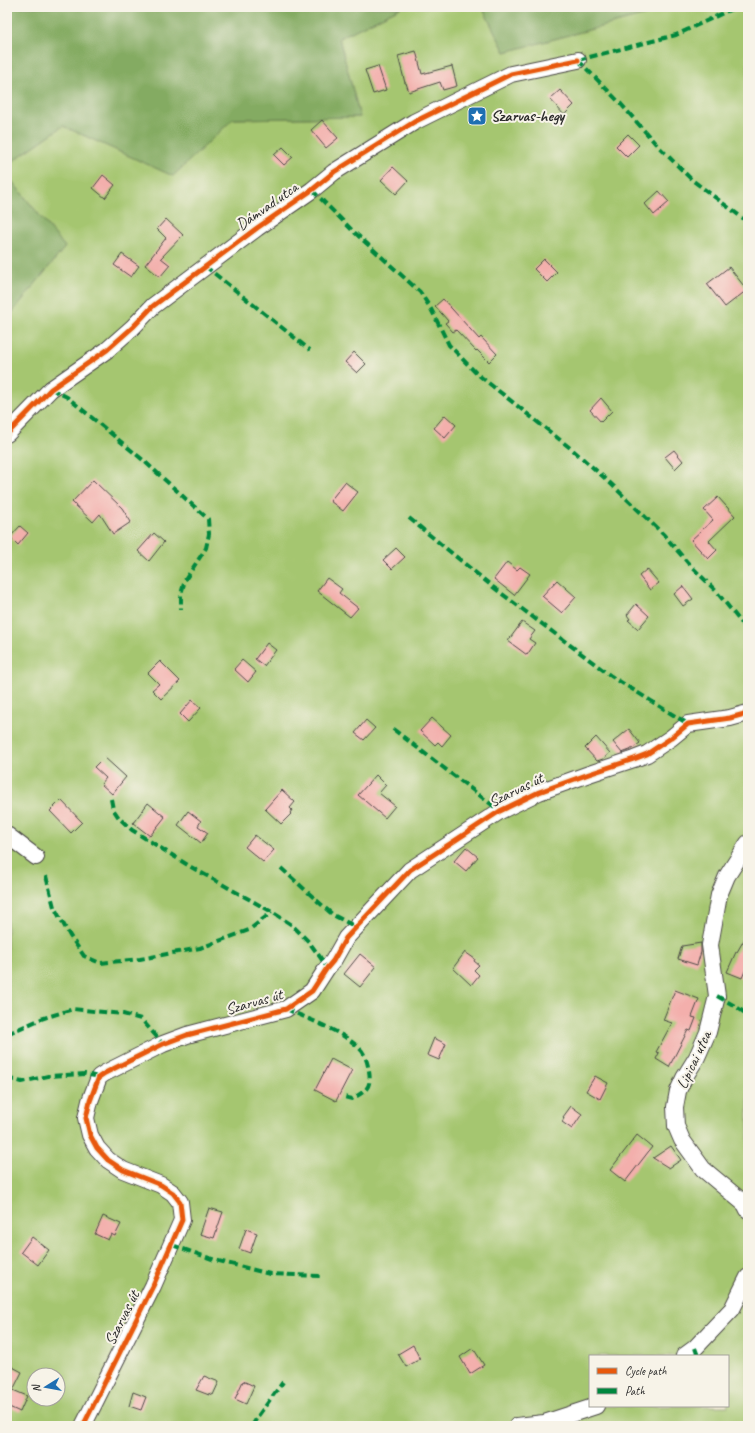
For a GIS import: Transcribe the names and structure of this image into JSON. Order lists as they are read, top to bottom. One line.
{"streets":{"street":["Dámvad utca","Szarvas út","Lipicai utca"]},"places":{"place":["Szarvas-hegy"]},"legend":["Cycle path","Path"],"north":"left"}
